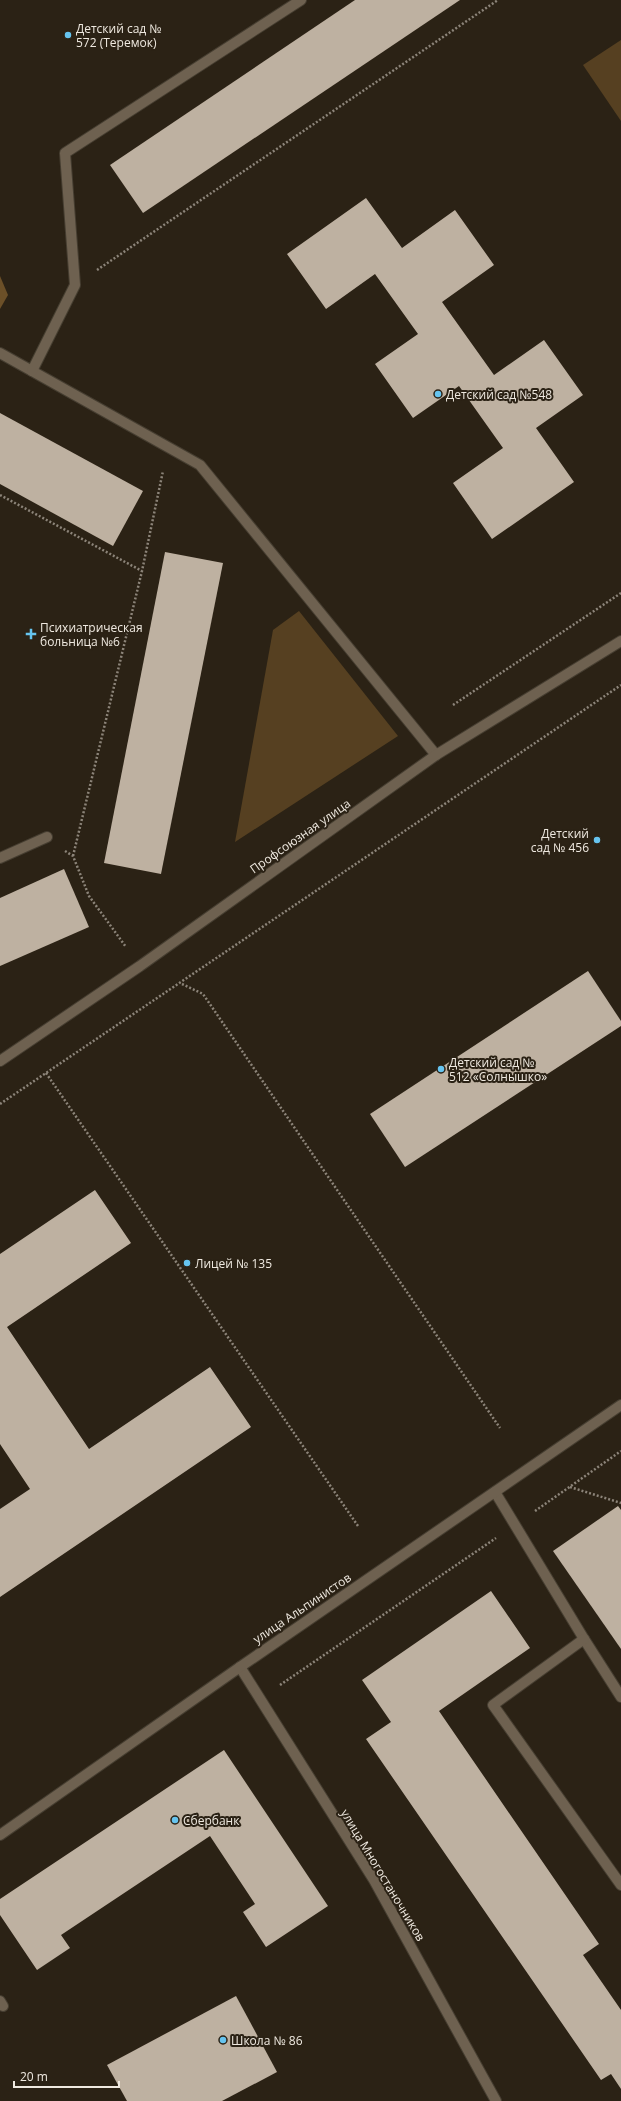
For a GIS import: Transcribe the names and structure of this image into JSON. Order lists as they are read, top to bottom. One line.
{"streets":{"street":["Профсоюзная улица","улица Альпинистов","улица Многостаночников"]},"crossings":[["улица Альпинистов","улица Многостаночников"]],"places":{"other":["Детский сад № 572 (Теремок)","Детский сад №548","Детский сад № 456","Детский сад № 512 «Солнышко»","Лицей № 135","Сбербанк","Школа № 86"],"health":["Психиатрическая больница №6"]},"scale_bar":"20 m"}
